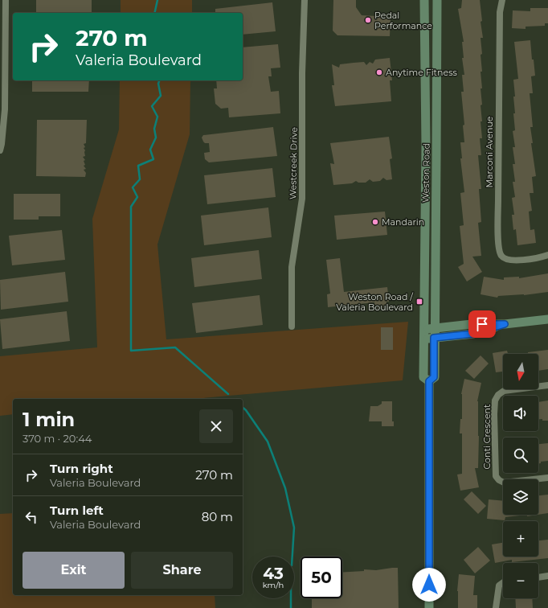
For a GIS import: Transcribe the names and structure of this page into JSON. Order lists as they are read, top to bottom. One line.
{"streets":{"main road":["Weston Road"],"street":["Marconi Avenue","Westcreek Drive","Conti Crescent"]},"places":{"other":["Pedal Performance","Anytime Fitness","Mandarin"],"transit":["Weston Road / Valeria Boulevard"]},"north":"bottom","page":{"turn":["270 m","Valeria Boulevard"],"map_buttons":["+","−"],"heading":["1 min","370 m · 20:44"],"list":[{"name":"Turn right","note":"Valeria Boulevard","value":"270 m"},{"name":"Turn left","note":"Valeria Boulevard","value":"80 m"}],"buttons":["Exit","Share"],"speed":"43 km/h","limit":"50"}}
